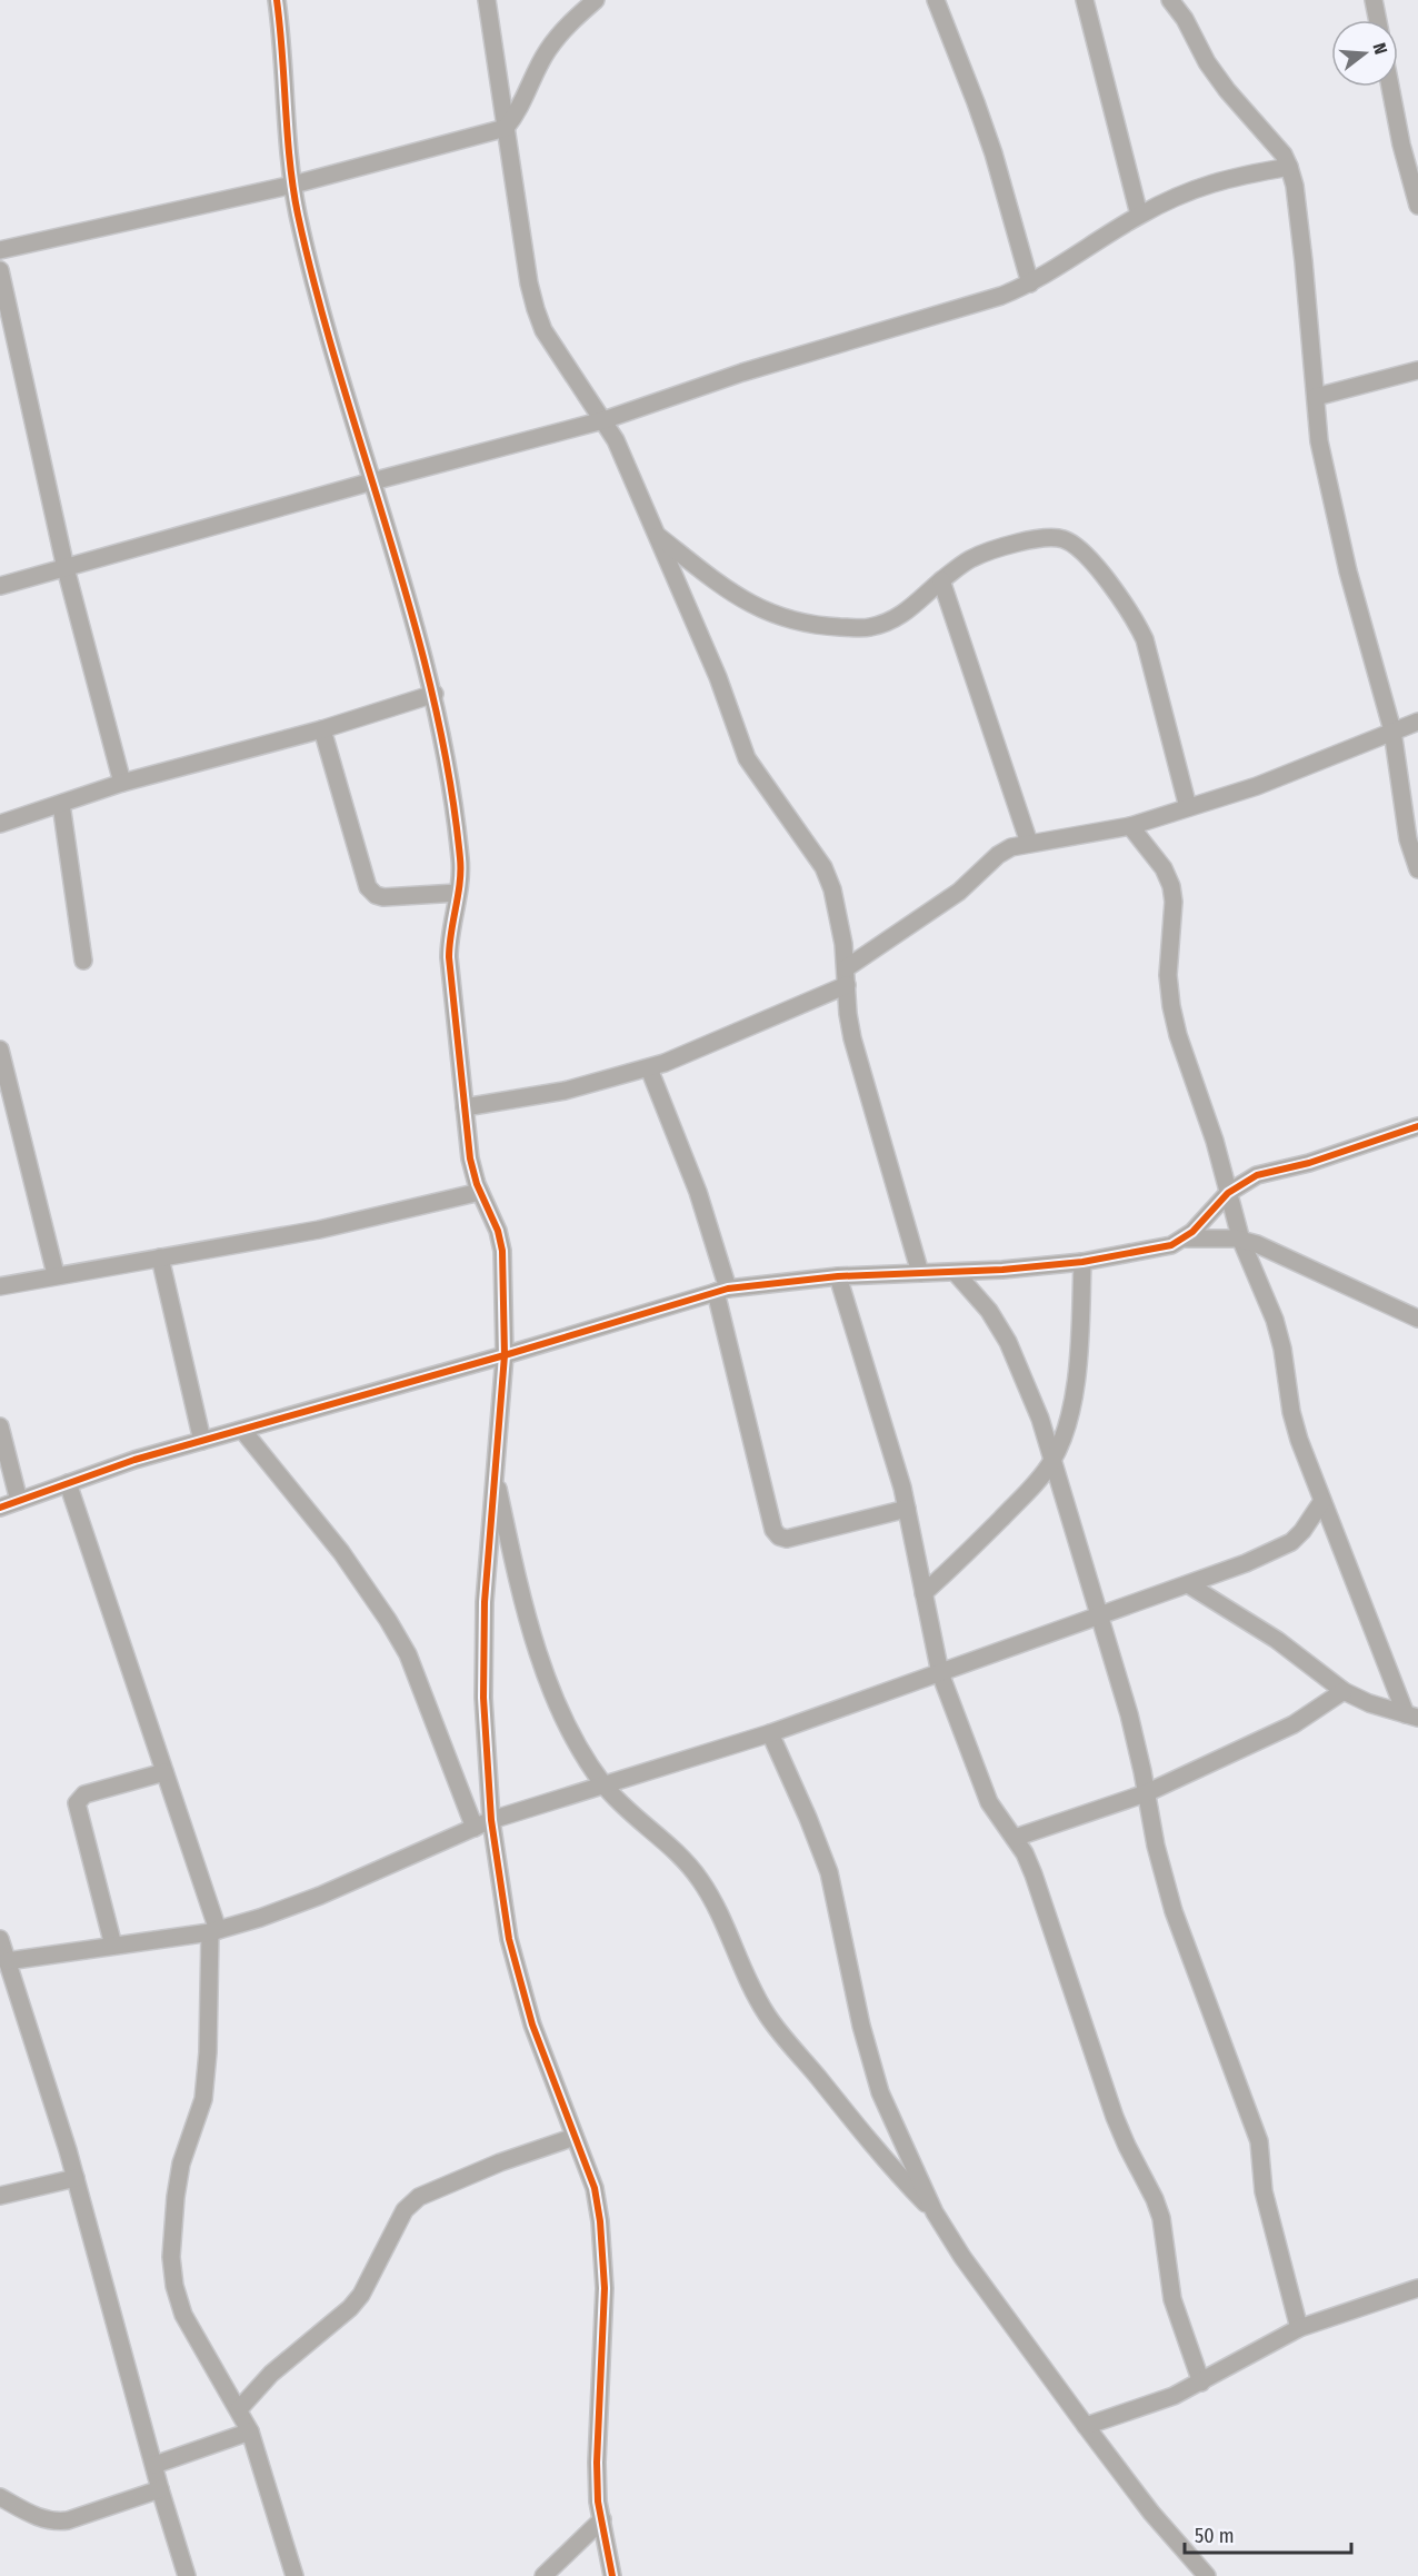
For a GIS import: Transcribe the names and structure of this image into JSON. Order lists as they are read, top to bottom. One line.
{"scale_bar":"50 m","north":"right"}
